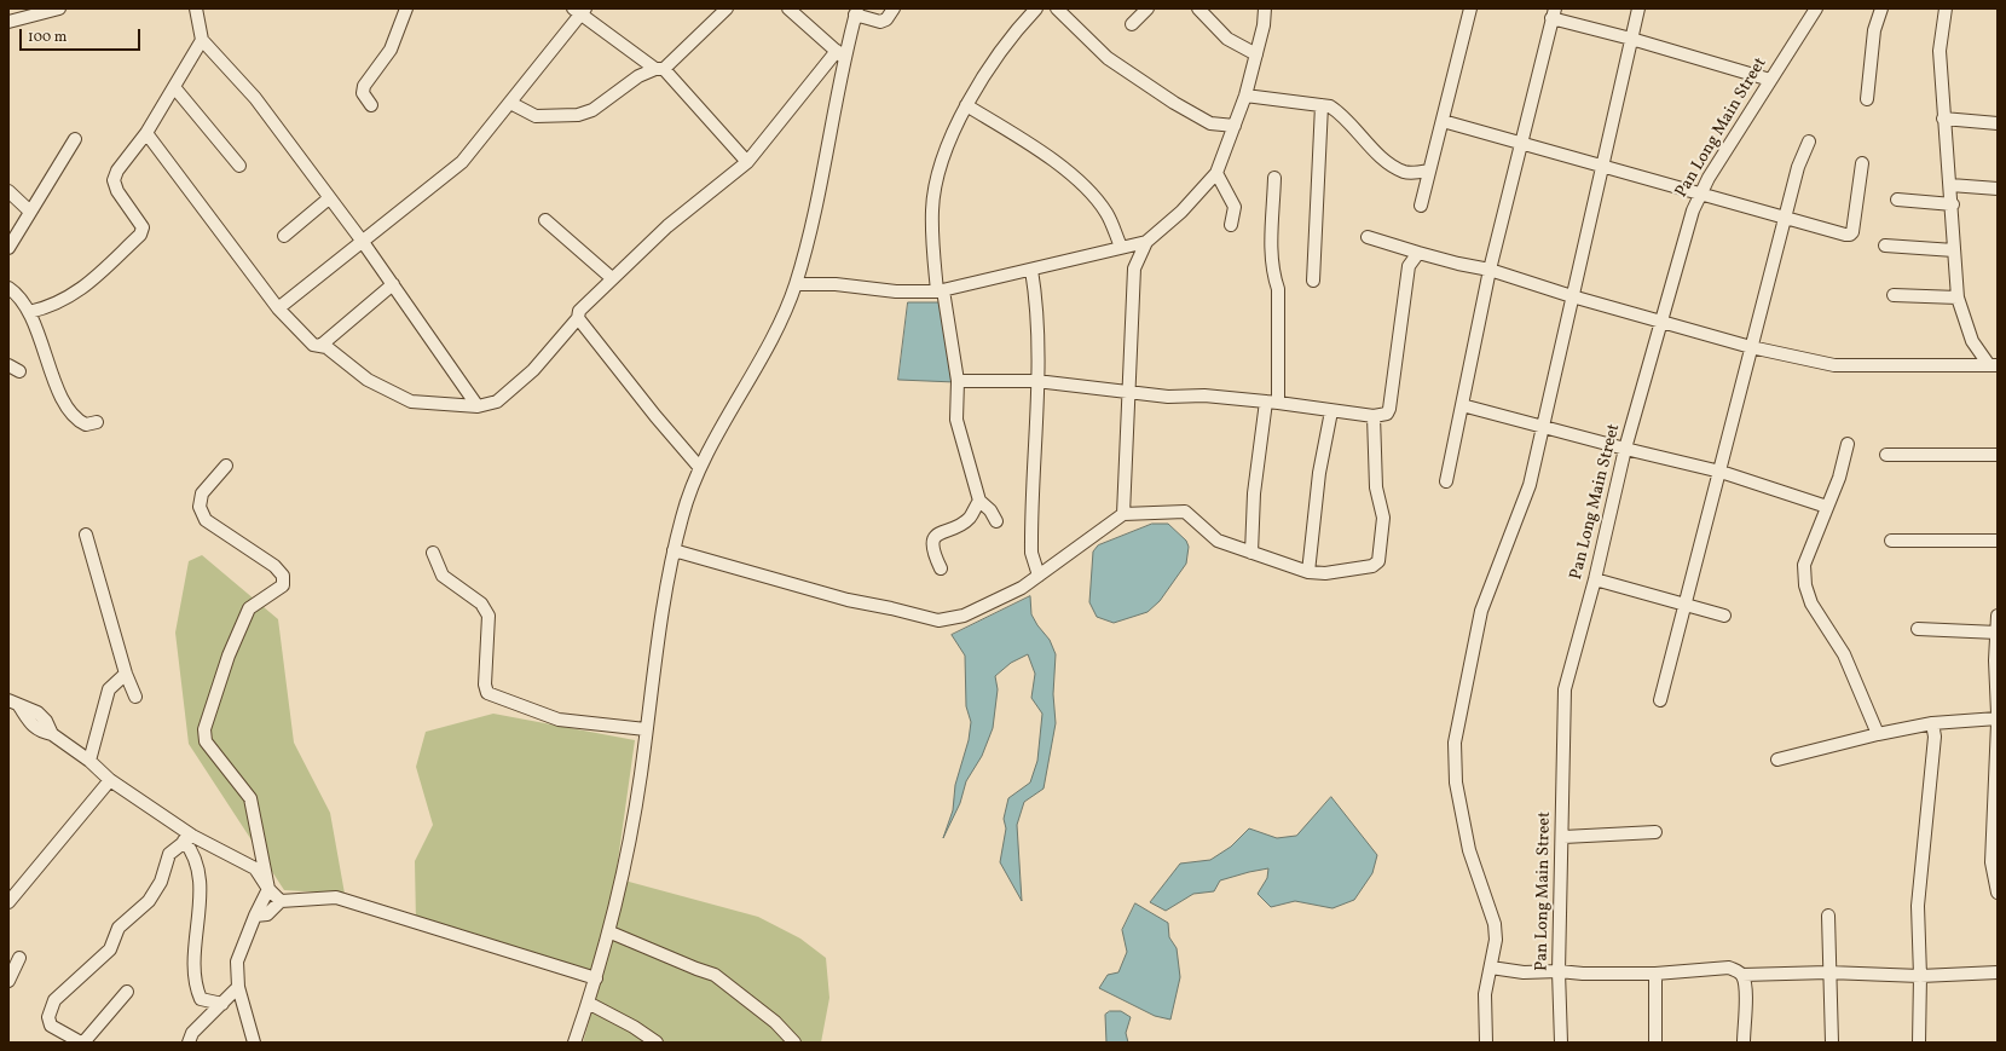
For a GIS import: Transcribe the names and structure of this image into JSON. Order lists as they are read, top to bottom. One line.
{"streets":{"street":["Pan Long Main Street"]},"scale_bar":"100 m"}
